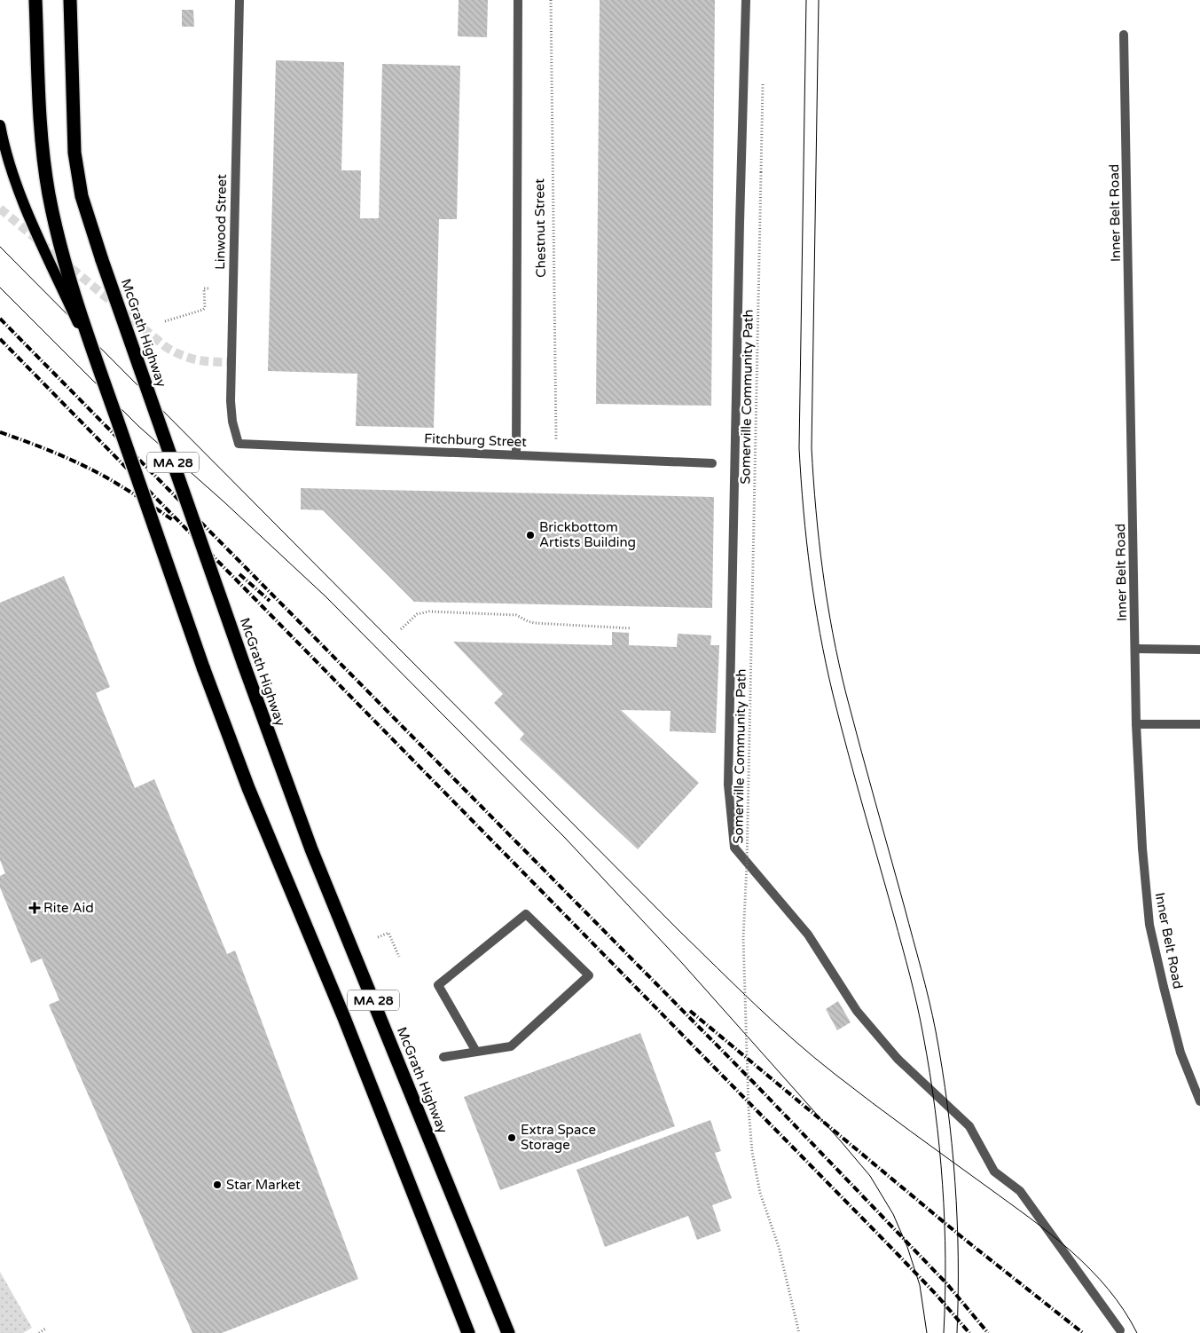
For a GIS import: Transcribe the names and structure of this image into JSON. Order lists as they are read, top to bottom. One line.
{"streets":{"highway":["McGrath Highway","MA 28"],"street":["Inner Belt Road","Linwood Street","Chestnut Street","Fitchburg Street"],"path":["Somerville Community Path"]},"crossings":[["Linwood Street","Fitchburg Street"],["Chestnut Street","Fitchburg Street"]],"places":{"other":["Brickbottom Artists Building","Extra Space Storage","Star Market"],"health":["Rite Aid"]}}
